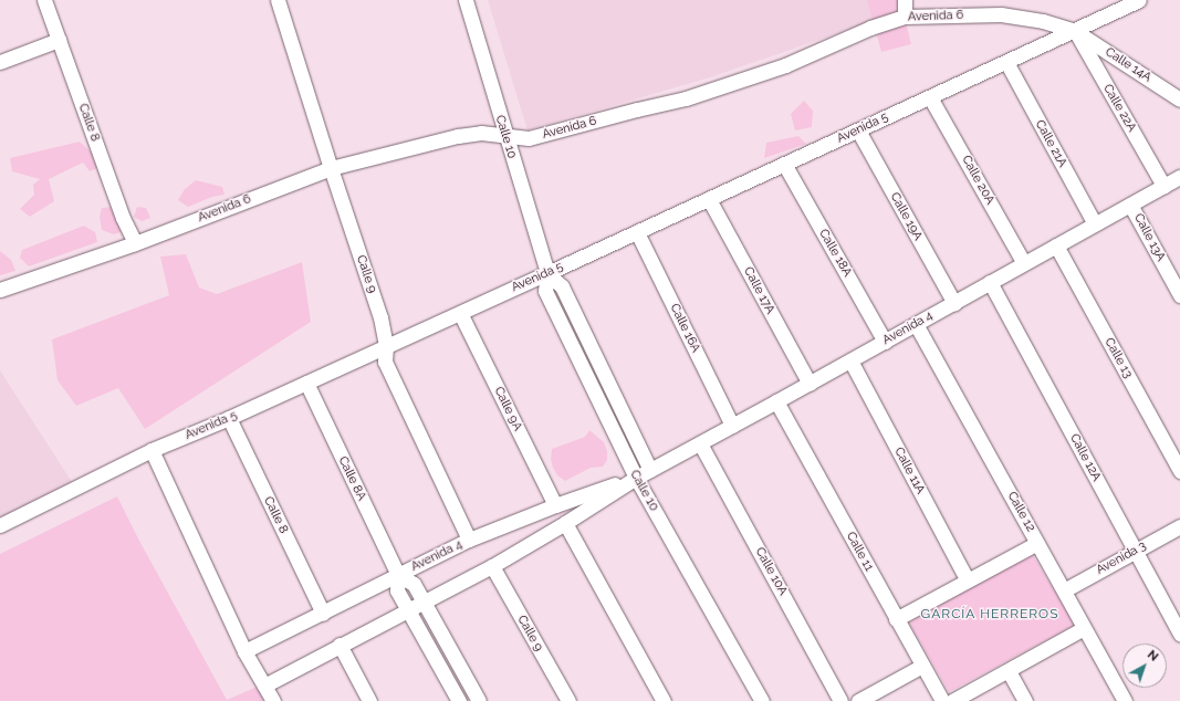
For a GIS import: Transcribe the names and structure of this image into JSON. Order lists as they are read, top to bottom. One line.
{"streets":{"street":["Avenida 6","Calle 14A","Calle 22A","Calle 8","Avenida 5","Calle 10","Calle 21A","Calle 20A","Calle 19A","Calle 13A","Calle 18A","Calle 9","Calle 17A","Calle 16A","Avenida 4","Calle 13","Calle 9A","Calle 12A","Calle 11A","Calle 8A","Calle 12","Calle 11","Avenida 3","Calle 10A"]},"crossings":[["Avenida 6","Calle 14A"],["Avenida 6","Calle 22A"],["Avenida 6","Calle 8"],["Avenida 6","Avenida 5"],["Avenida 6","Calle 10"],["Avenida 6","Calle 9"],["Calle 14A","Calle 22A"],["Calle 14A","Avenida 5"],["Calle 22A","Avenida 5"],["Calle 22A","Avenida 4"],["Calle 8","Avenida 5"],["Calle 8","Avenida 4"],["Avenida 5","Calle 10"],["Avenida 5","Calle 21A"],["Avenida 5","Calle 20A"],["Avenida 5","Calle 19A"],["Avenida 5","Calle 18A"],["Avenida 5","Calle 9"],["Avenida 5","Calle 17A"],["Avenida 5","Calle 16A"],["Avenida 5","Calle 9A"],["Avenida 5","Calle 8A"],["Calle 10","Avenida 4"],["Calle 21A","Avenida 4"],["Calle 20A","Avenida 4"],["Calle 19A","Avenida 4"],["Calle 13A","Avenida 4"],["Calle 18A","Avenida 4"],["Calle 9","Avenida 4"],["Calle 17A","Avenida 4"],["Calle 16A","Avenida 4"],["Avenida 4","Calle 13"],["Avenida 4","Calle 9A"],["Avenida 4","Calle 12A"],["Avenida 4","Calle 11A"],["Avenida 4","Calle 8A"],["Avenida 4","Calle 12"],["Avenida 4","Calle 11"],["Avenida 4","Calle 10A"],["Calle 12A","Avenida 3"],["Calle 12","Avenida 3"]],"districts":["GARCÍA HERREROS"],"north":"top right"}
